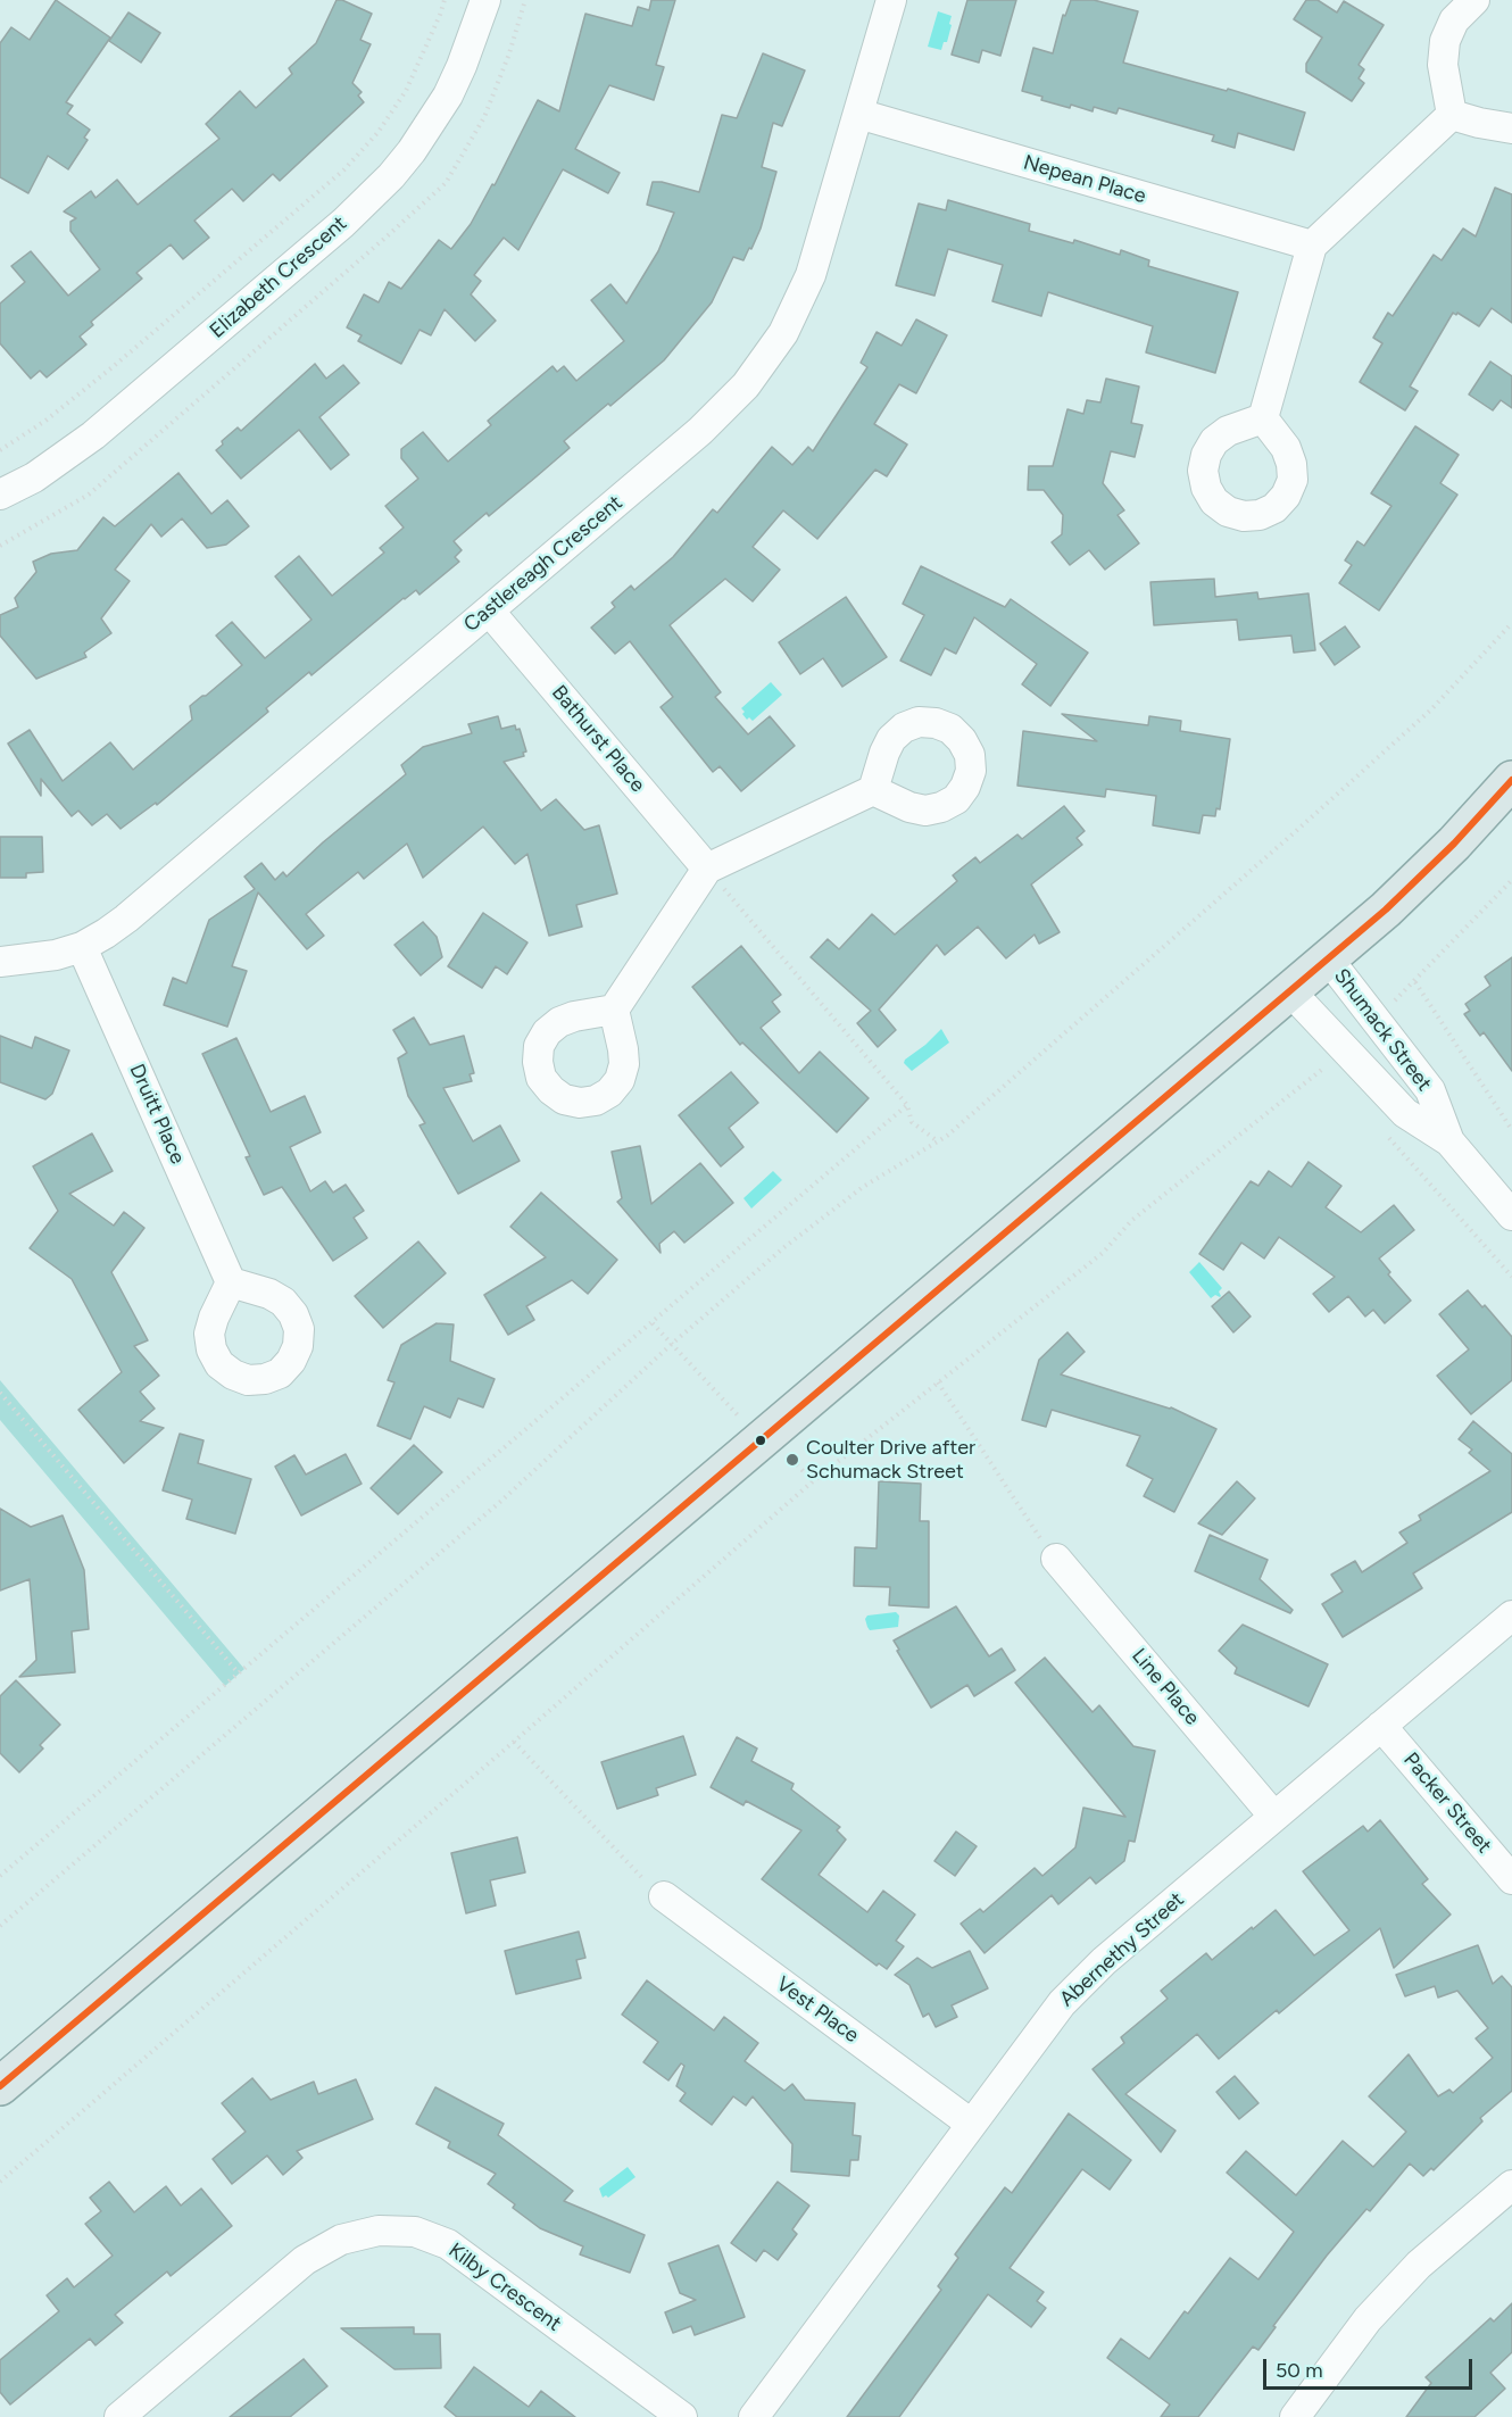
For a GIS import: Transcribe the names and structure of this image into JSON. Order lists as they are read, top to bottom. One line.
{"streets":{"street":["Nepean Place","Elizabeth Crescent","Castlereagh Crescent","Bathurst Place","Shumack Street","Druitt Place","Line Place","Packer Street","Abernethy Street","Vest Place","Kilby Crescent"]},"crossings":[["Nepean Place","Castlereagh Crescent"],["Castlereagh Crescent","Bathurst Place"],["Castlereagh Crescent","Druitt Place"],["Line Place","Abernethy Street"],["Packer Street","Abernethy Street"],["Abernethy Street","Vest Place"]],"places":["Coulter Drive after Schumack Street"],"scale_bar":"50 m"}
